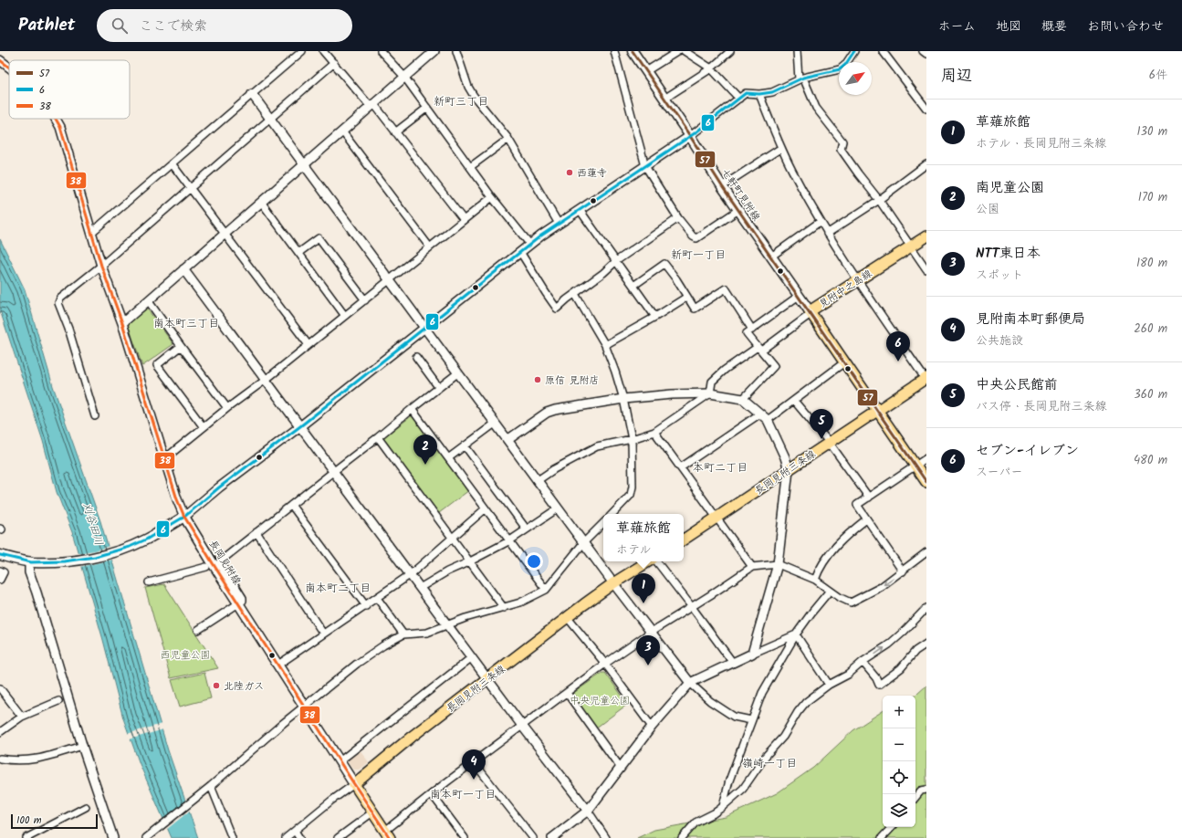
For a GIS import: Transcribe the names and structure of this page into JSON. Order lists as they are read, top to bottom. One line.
{"streets":{"main road":["七軒町見附線","見附中之島線","長岡見附三条線","長岡見附線"]},"crossings":[["七軒町見附線","見附中之島線"],["見附中之島線","長岡見附三条線"],["長岡見附三条線","長岡見附線"]],"districts":["新町三丁目","新町一丁目","南本町三丁目","本町二丁目","南本町二丁目","嶺崎一丁目","南本町一丁目"],"water":["刈谷田川"],"parks":["西児童公園","中央児童公園"],"places":["西蓮寺","原信 見附店","北陸ガス"],"lines":["transit line 57","transit line 6","transit line 38"],"legend":["57","6","38"],"scale_bar":"100 m","north":"top right","page":{"header":"Pathlet","search":"ここで検索","nav":["ホーム","地図","概要","お問い合わせ"],"heading":["周辺","6件"],"list":[{"mark":"1","name":"草薙旅館","note":"ホテル · 長岡見附三条線","value":"130 m"},{"mark":"2","name":"南児童公園","note":"公園","value":"170 m"},{"mark":"3","name":"NTT東日本","note":"スポット","value":"180 m"},{"mark":"4","name":"見附南本町郵便局","note":"公共施設","value":"260 m"},{"mark":"5","name":"中央公民館前","note":"バス停 · 長岡見附三条線","value":"360 m"},{"mark":"6","name":"セブン-イレブン","note":"スーパー","value":"480 m"}],"pins":["6","5","2","1","3","4"],"popup":["草薙旅館","ホテル"],"map_buttons":["+","−"],"scale":"100 m"}}
